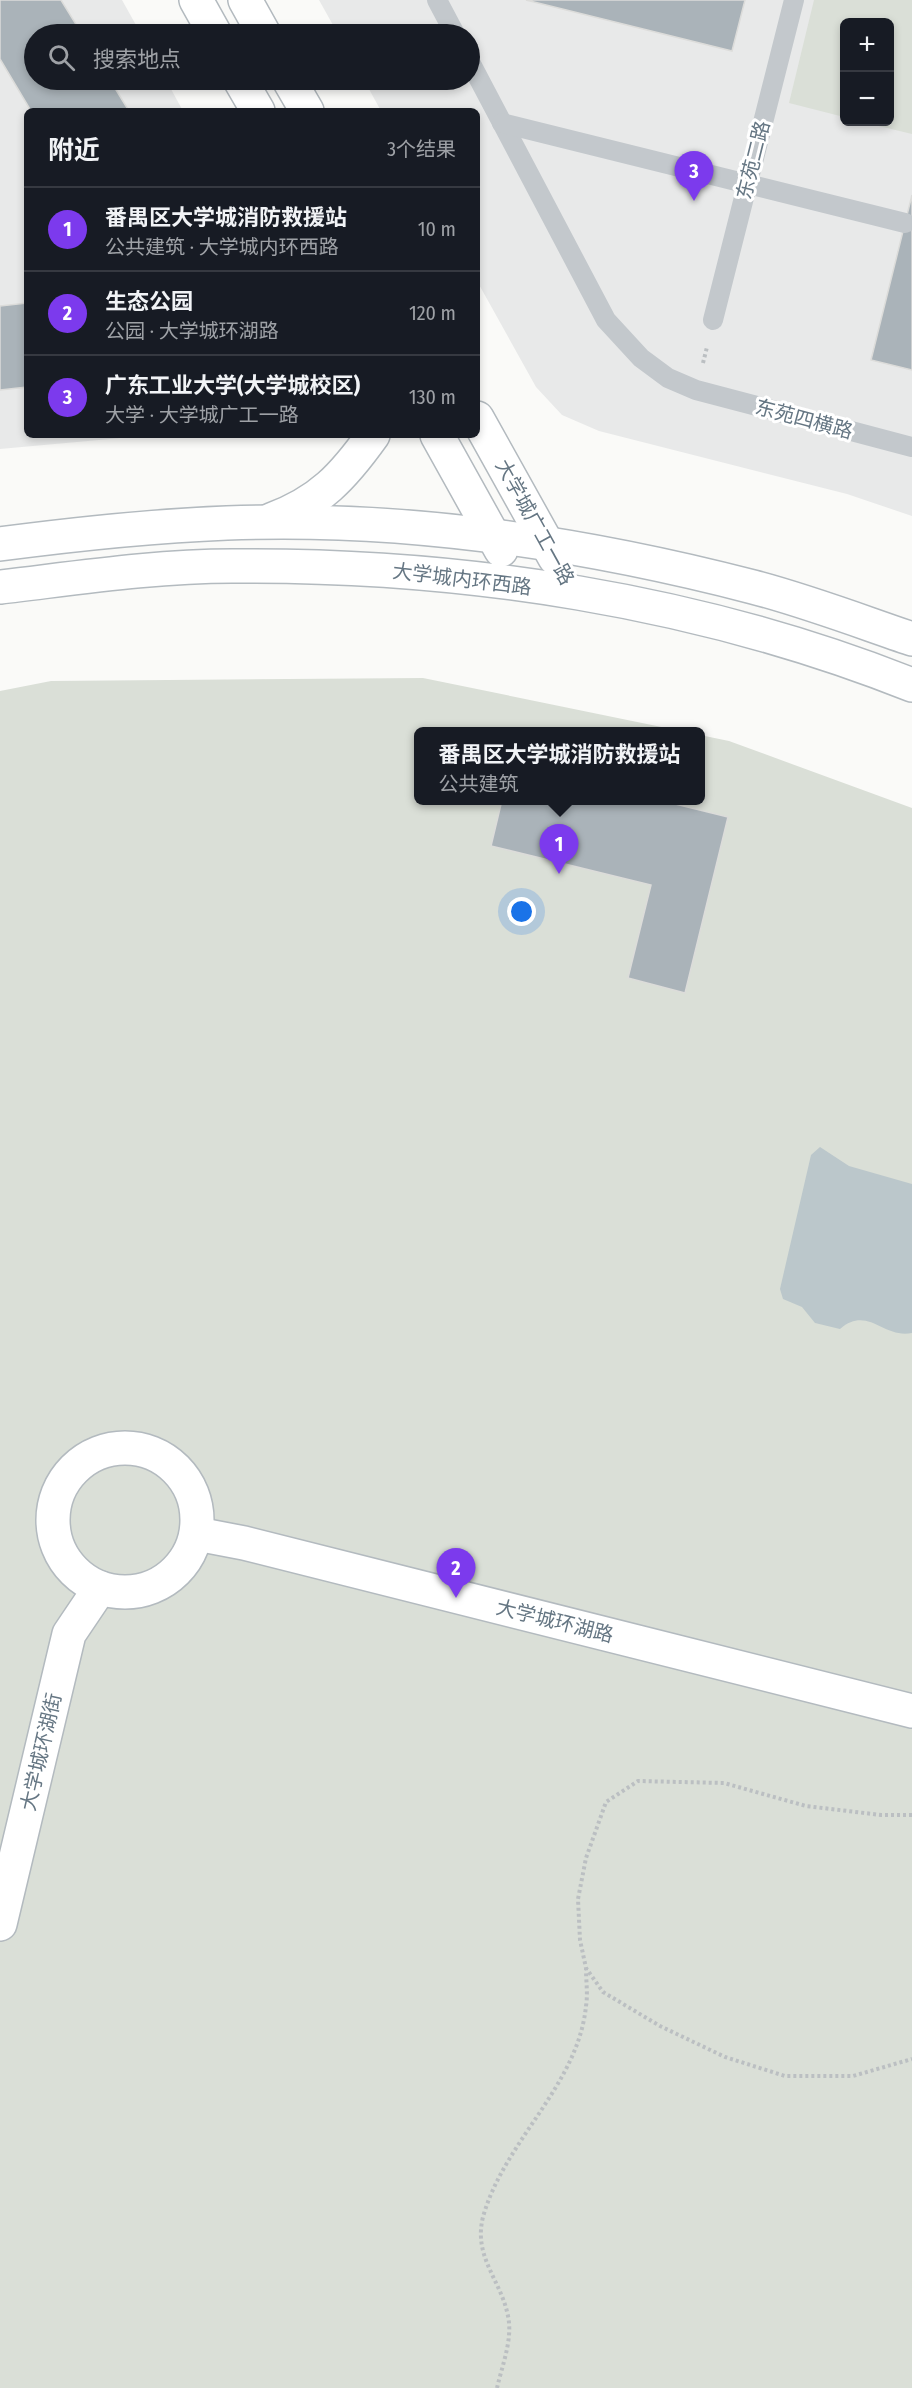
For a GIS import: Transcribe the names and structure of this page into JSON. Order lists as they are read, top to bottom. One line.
{"streets":{"main road":["大学城广工一路","大学城内环西路","大学城环湖路","大学城环湖街"],"lane":["东苑二路","东苑四横路"]},"crossings":[["大学城广工一路","大学城内环西路"],["大学城环湖路","大学城环湖街"]],"page":{"map_buttons":["+","−"],"search":"搜索地点","heading":["附近","3个结果"],"pins":["3","1","2"],"list":[{"mark":"1","name":"番禺区大学城消防救援站","note":"公共建筑 · 大学城内环西路","value":"10 m"},{"mark":"2","name":"生态公园","note":"公园 · 大学城环湖路","value":"120 m"},{"mark":"3","name":"广东工业大学(大学城校区)","note":"大学 · 大学城广工一路","value":"130 m"}],"popup":["番禺区大学城消防救援站","公共建筑"]}}
